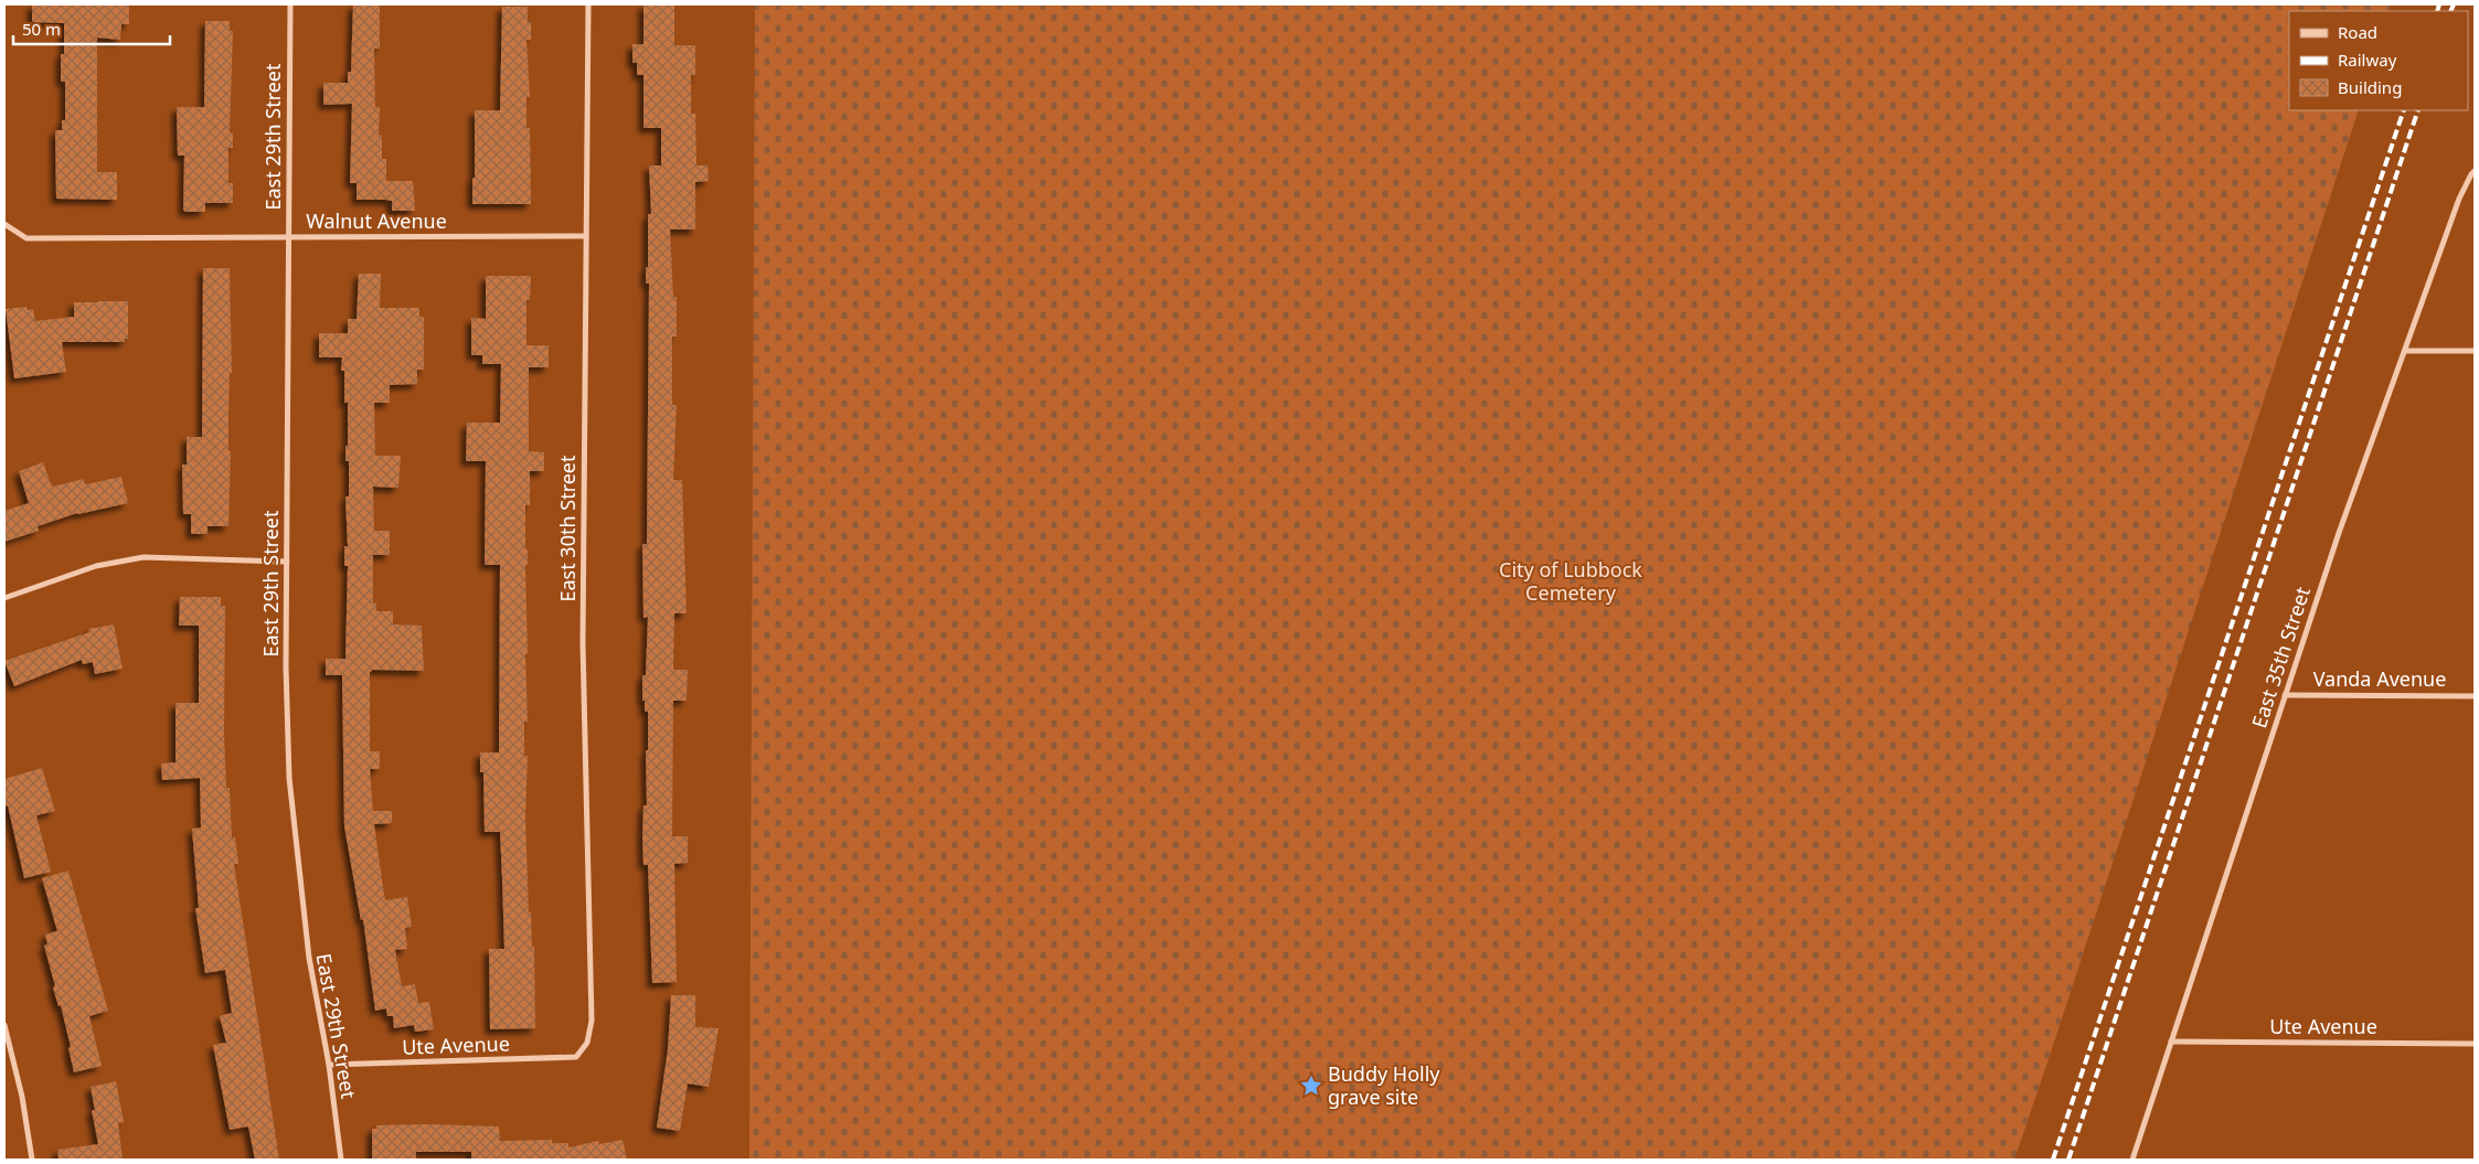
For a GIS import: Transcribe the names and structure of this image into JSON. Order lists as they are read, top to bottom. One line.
{"streets":{"street":["East 29th Street","Walnut Avenue","East 30th Street","East 35th Street","Vanda Avenue","Ute Avenue"]},"crossings":[["East 29th Street","Walnut Avenue"],["East 29th Street","Ute Avenue"],["Walnut Avenue","East 30th Street"],["East 30th Street","Ute Avenue"],["East 35th Street","Vanda Avenue"],["East 35th Street","Ute Avenue"]],"parks":["City of Lubbock Cemetery"],"places":{"place":["Buddy Holly grave site"]},"legend":["Road","Railway","Building"],"scale_bar":"50 m"}
